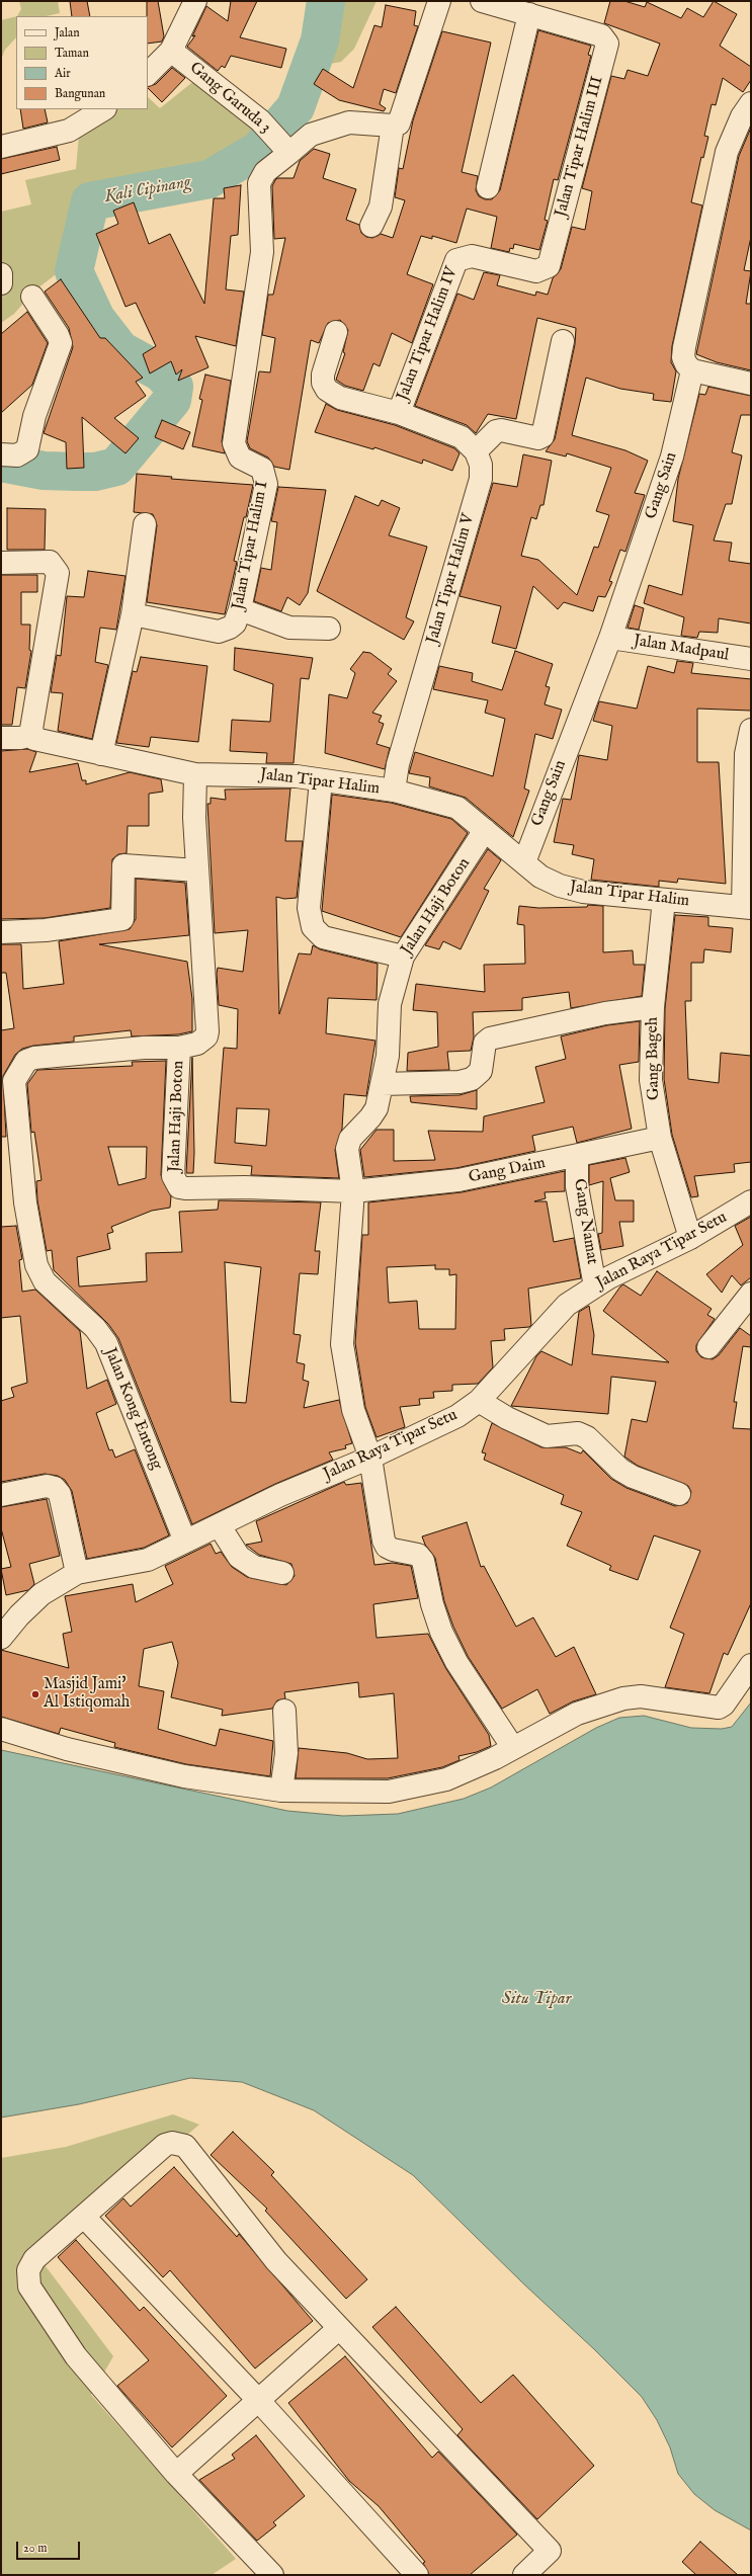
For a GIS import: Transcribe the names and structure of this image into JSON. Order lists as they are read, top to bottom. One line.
{"streets":{"street":["Gang Garuda 3","Jalan Tipar Halim III","Jalan Tipar Halim IV","Gang Sain","Jalan Tipar Halim I","Jalan Tipar Halim V","Jalan Madpaul","Jalan Tipar Halim","Jalan Haji Boton","Gang Bageh","Gang Daim","Gang Namat","Jalan Raya Tipar Setu","Jalan Kong Entong"]},"crossings":[["Gang Garuda 3","Jalan Tipar Halim I"],["Jalan Tipar Halim III","Jalan Tipar Halim IV"],["Gang Sain","Jalan Madpaul"],["Gang Sain","Jalan Tipar Halim"],["Jalan Tipar Halim V","Jalan Tipar Halim"],["Jalan Tipar Halim","Jalan Haji Boton"],["Jalan Tipar Halim","Gang Bageh"],["Jalan Haji Boton","Gang Daim"],["Jalan Haji Boton","Jalan Raya Tipar Setu"],["Jalan Haji Boton","Jalan Kong Entong"],["Gang Bageh","Gang Daim"],["Gang Bageh","Jalan Raya Tipar Setu"],["Gang Daim","Gang Namat"],["Gang Namat","Jalan Raya Tipar Setu"],["Jalan Raya Tipar Setu","Jalan Kong Entong"]],"water":["Kali Cipinang","Situ Tipar"],"places":["Masjid Jami' Al Istiqomah"],"legend":["Jalan","Taman","Air","Bangunan"],"scale_bar":"20 m"}
